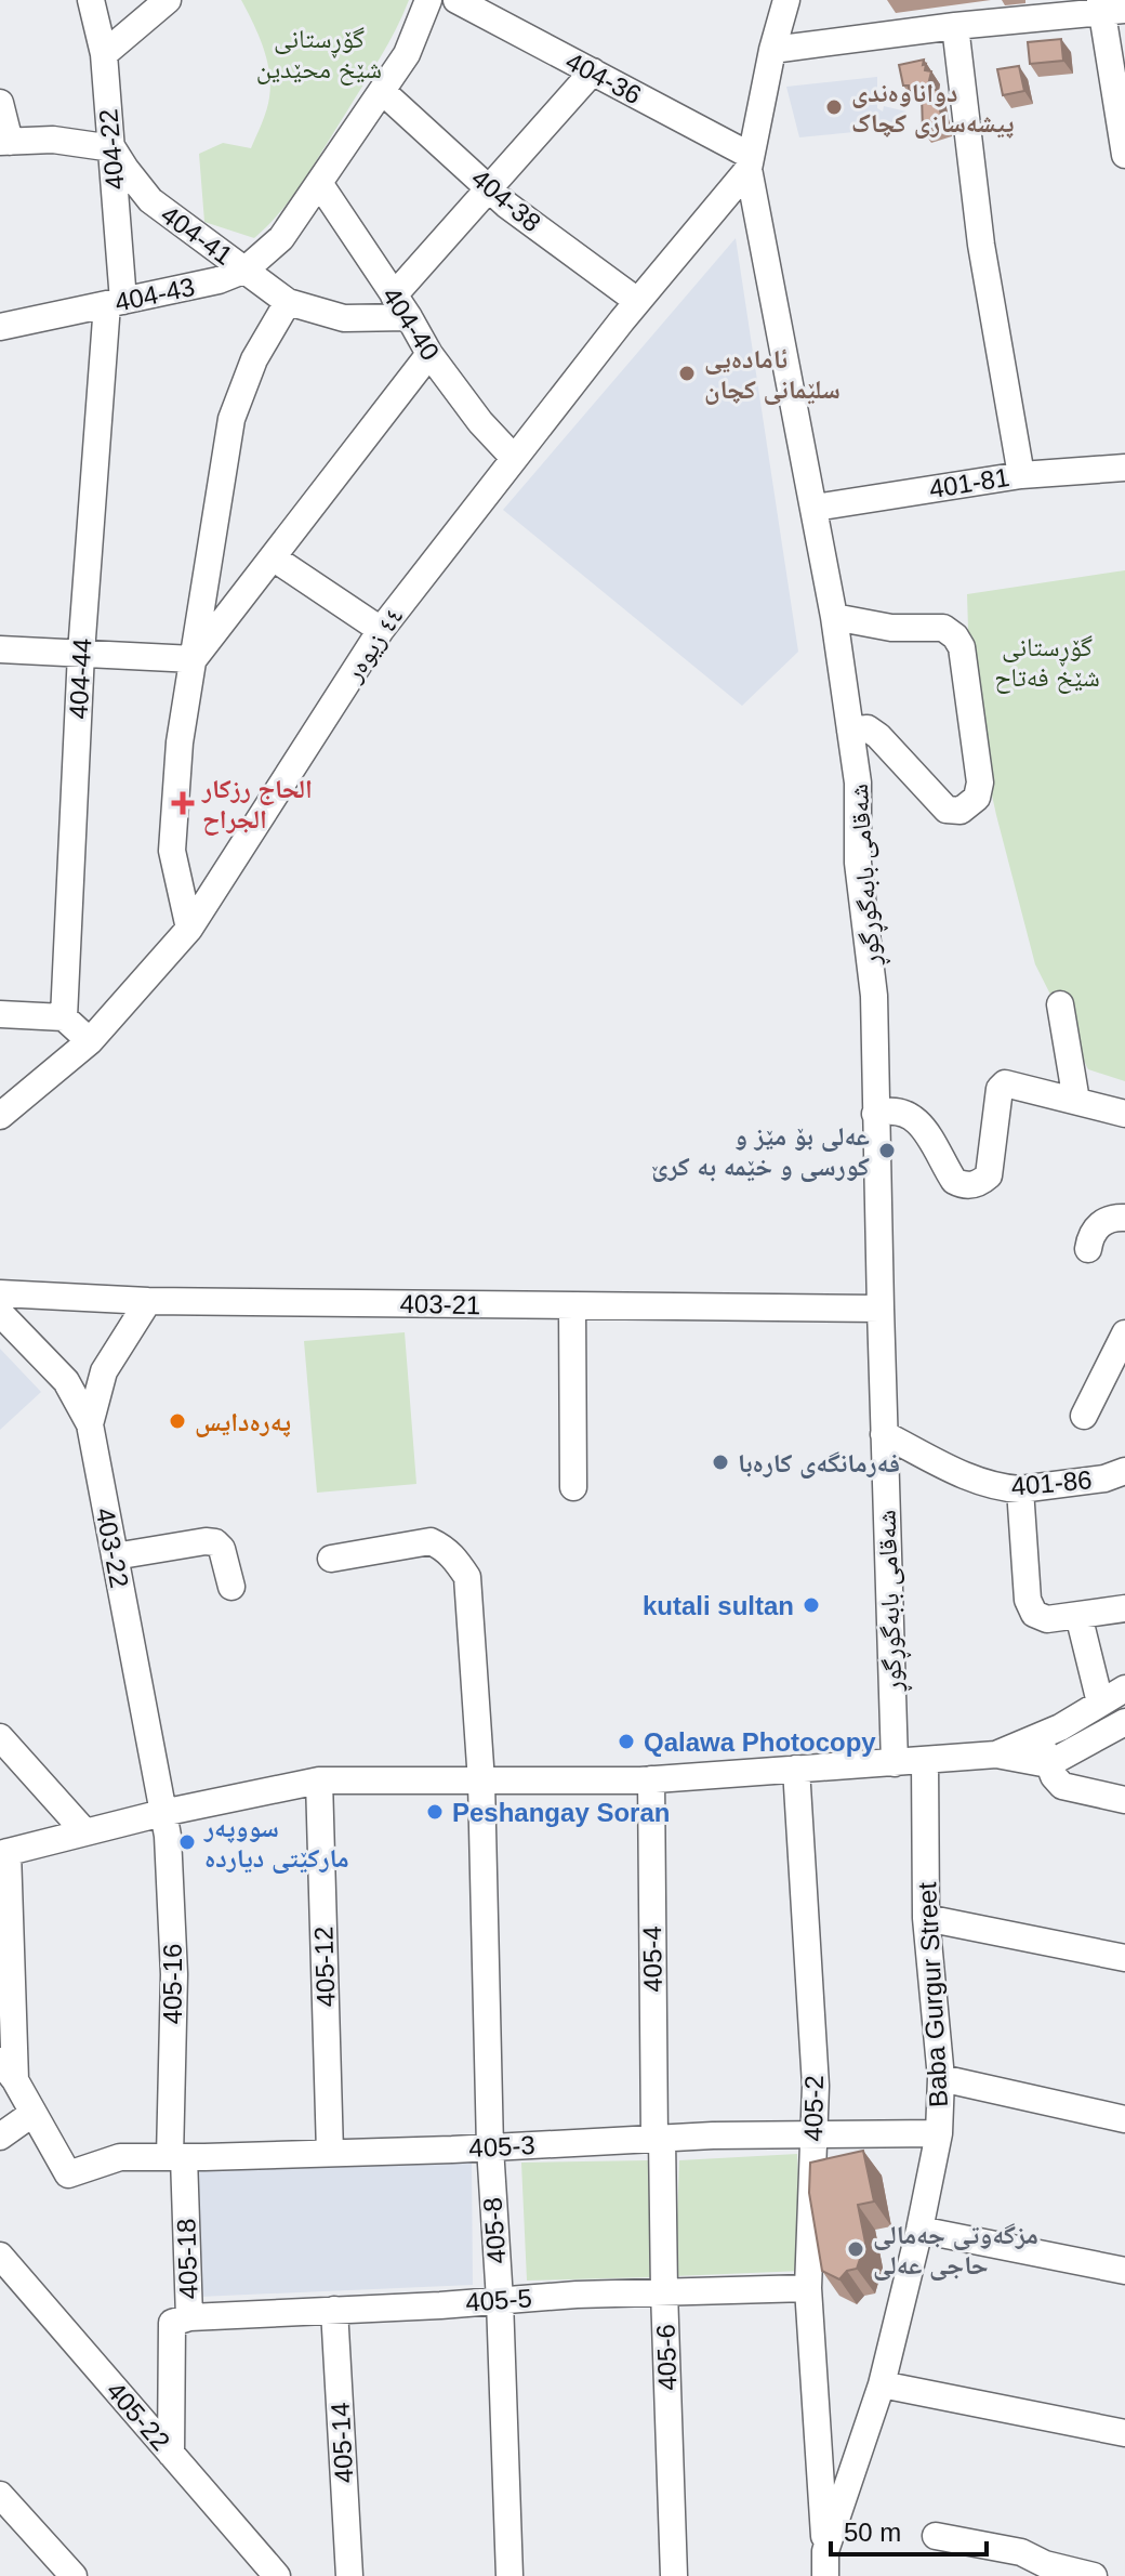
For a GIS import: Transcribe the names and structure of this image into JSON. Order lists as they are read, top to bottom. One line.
{"streets":{"street":["404-36","404-22","404-38","404-41","404-43","404-40","401-81","٤٤ زیوەر","404-44","شەقامی بابەگوڕگوڕ","403-21","401-86","403-22","405-4","405-12","405-16","Baba Gurgur Street","405-2","405-3","405-8","405-18","405-5","405-6","405-22","405-14"]},"crossings":[["404-36","٤٤ زیوەر"],["404-36","شەقامی بابەگوڕگوڕ"],["404-22","404-41"],["404-22","404-43"],["404-22","404-44"],["404-38","404-43"],["404-38","٤٤ زیوەر"],["404-41","404-43"],["404-41","404-40"],["404-43","404-40"],["404-43","404-44"],["404-40","٤٤ زیوەر"],["401-81","شەقامی بابەگوڕگوڕ"],["٤٤ زیوەر","شەقامی بابەگوڕگوڕ"],["شەقامی بابەگوڕگوڕ","403-21"],["شەقامی بابەگوڕگوڕ","401-86"],["403-22","405-16"],["405-4","405-3"],["405-4","405-6"],["405-12","405-3"],["405-16","405-3"],["405-16","405-18"],["Baba Gurgur Street","405-2"],["Baba Gurgur Street","405-3"],["405-2","405-3"],["405-2","405-5"],["405-3","405-8"],["405-3","405-18"],["405-3","405-6"],["405-8","405-5"],["405-18","405-5"],["405-18","405-22"],["405-5","405-6"],["405-5","405-14"]],"parks":["گۆڕستانی شێخ محێدین","گۆڕستانی شێخ فەتاح"],"places":{"other":["دواناوەندی پیشەسازی کچاک","ئامادەیی سلێمانی کچان","عەلی بۆ مێز و کورسی و خێمە بە کرێ","پەرەدایس","فەرمانگەی کارەبا","kutali sultan","Qalawa Photocopy","Peshangay Soran","سووپەر مارکێتی دیاردە","مزگەوتی جەمالی حاجی عەلی"],"health":["الحاج رزكار الجراح"]},"scale_bar":"50 m"}
